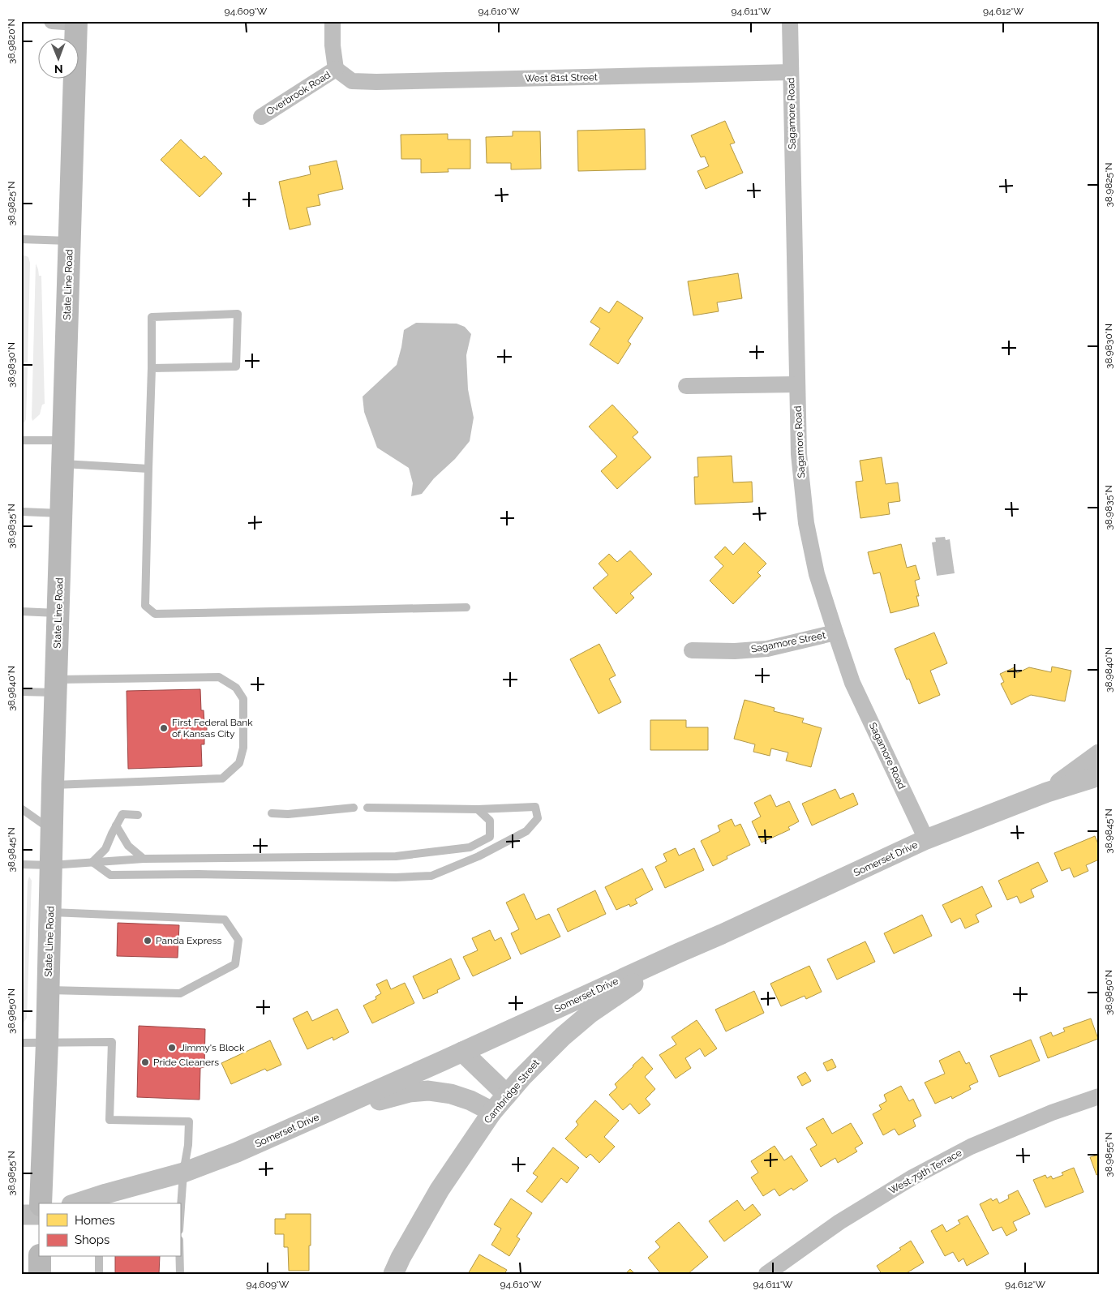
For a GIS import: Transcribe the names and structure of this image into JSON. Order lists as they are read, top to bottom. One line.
{"streets":{"main road":["State Line Road"],"street":["West 81st Street","Overbrook Road","Sagamore Road","Sagamore Street","Somerset Drive","Cambridge Street","West 79th Terrace"]},"crossings":[["West 81st Street","Overbrook Road"],["West 81st Street","Sagamore Road"],["Sagamore Road","Sagamore Street"],["Sagamore Road","Somerset Drive"],["Somerset Drive","Cambridge Street"]],"places":["First Federal Bank of Kansas City","Panda Express","Jimmy's Block","Pride Cleaners"],"legend":["Homes","Shops"],"north":"bottom","coordinates":["94.609°W","94.610°W","94.611°W","94.612°W","38.9820°N","38.9825°N","38.9830°N","38.9835°N","38.9840°N","38.9845°N","38.9850°N","38.9855°N"]}
